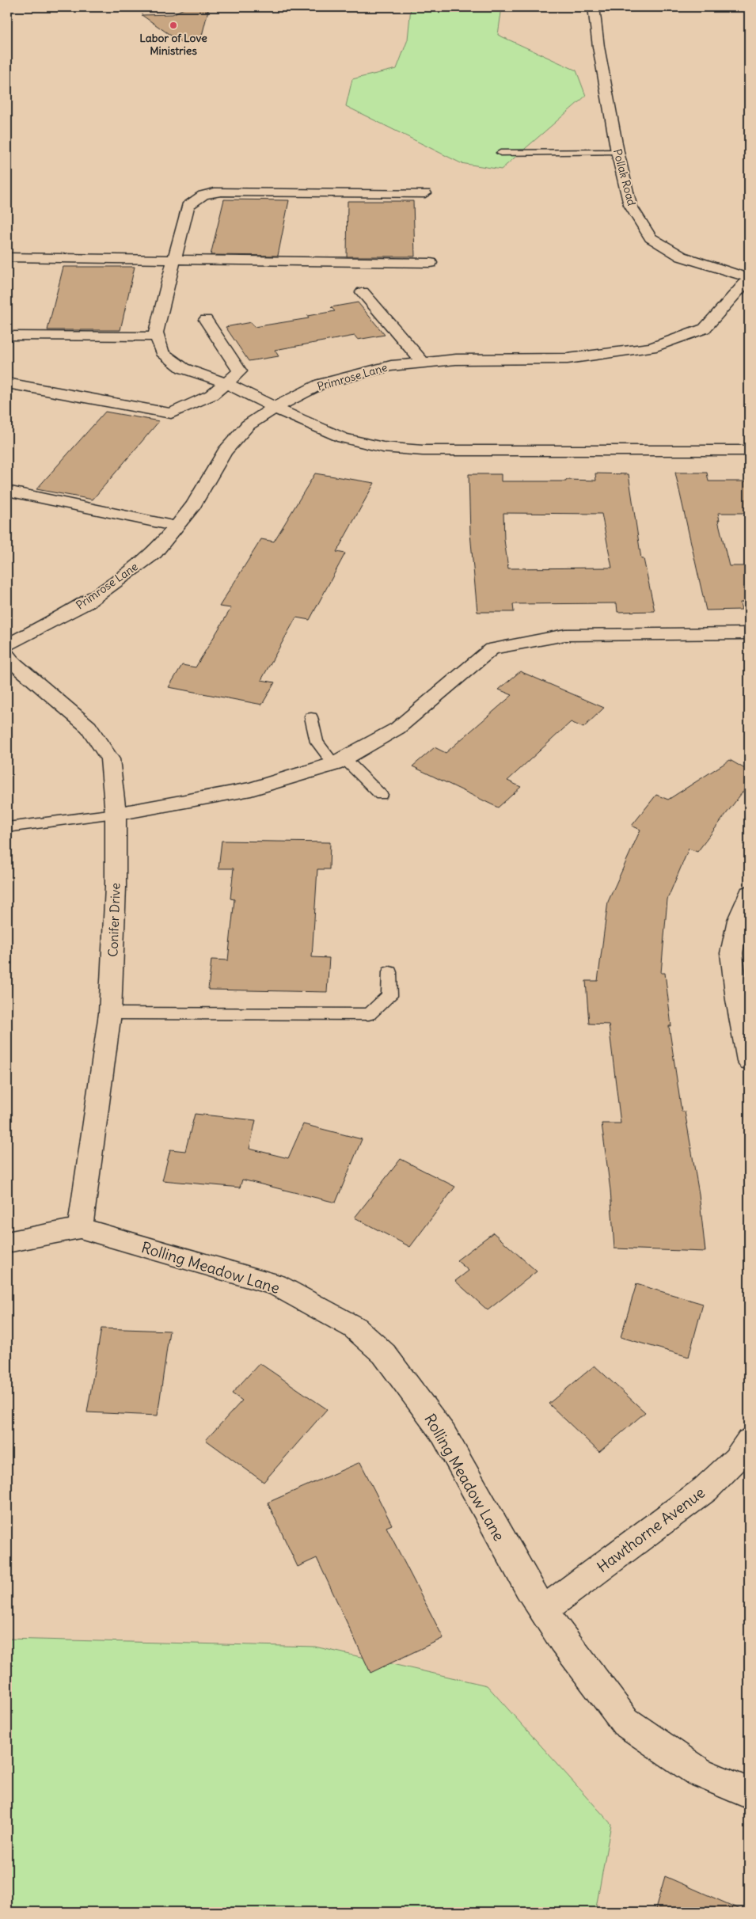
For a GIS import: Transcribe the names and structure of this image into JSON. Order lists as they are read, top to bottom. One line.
{"streets":{"street":["Pollak Road","Primrose Lane","Conifer Drive","Rolling Meadow Lane","Hawthorne Avenue"]},"crossings":[["Pollak Road","Primrose Lane"],["Conifer Drive","Rolling Meadow Lane"],["Rolling Meadow Lane","Hawthorne Avenue"]],"places":["Labor of Love Ministries"]}
